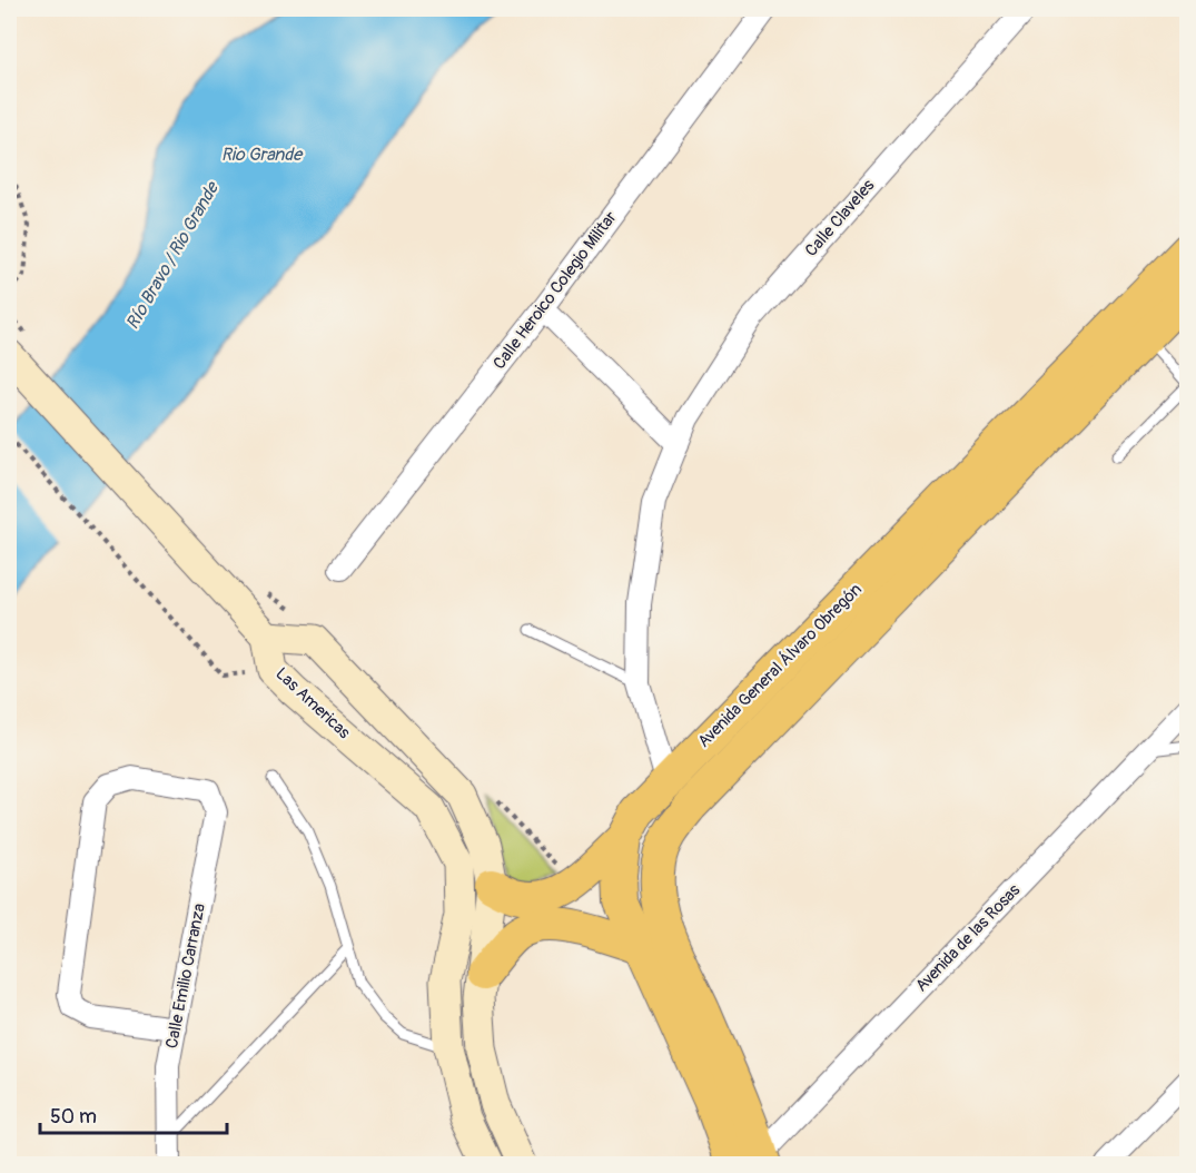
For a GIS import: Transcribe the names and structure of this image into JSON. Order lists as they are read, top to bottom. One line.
{"streets":{"main road":["Avenida General Álvaro Obregón","Las Americas"],"street":["Calle Claveles","Calle Heroico Colegio Militar","Avenida de las Rosas","Calle Emilio Carranza"]},"crossings":[["Calle Claveles","Avenida General Álvaro Obregón"],["Avenida General Álvaro Obregón","Las Americas"],["Avenida General Álvaro Obregón","Avenida de las Rosas"]],"water":["Rio Grande","Río Bravo / Rio Grande"],"scale_bar":"50 m"}
